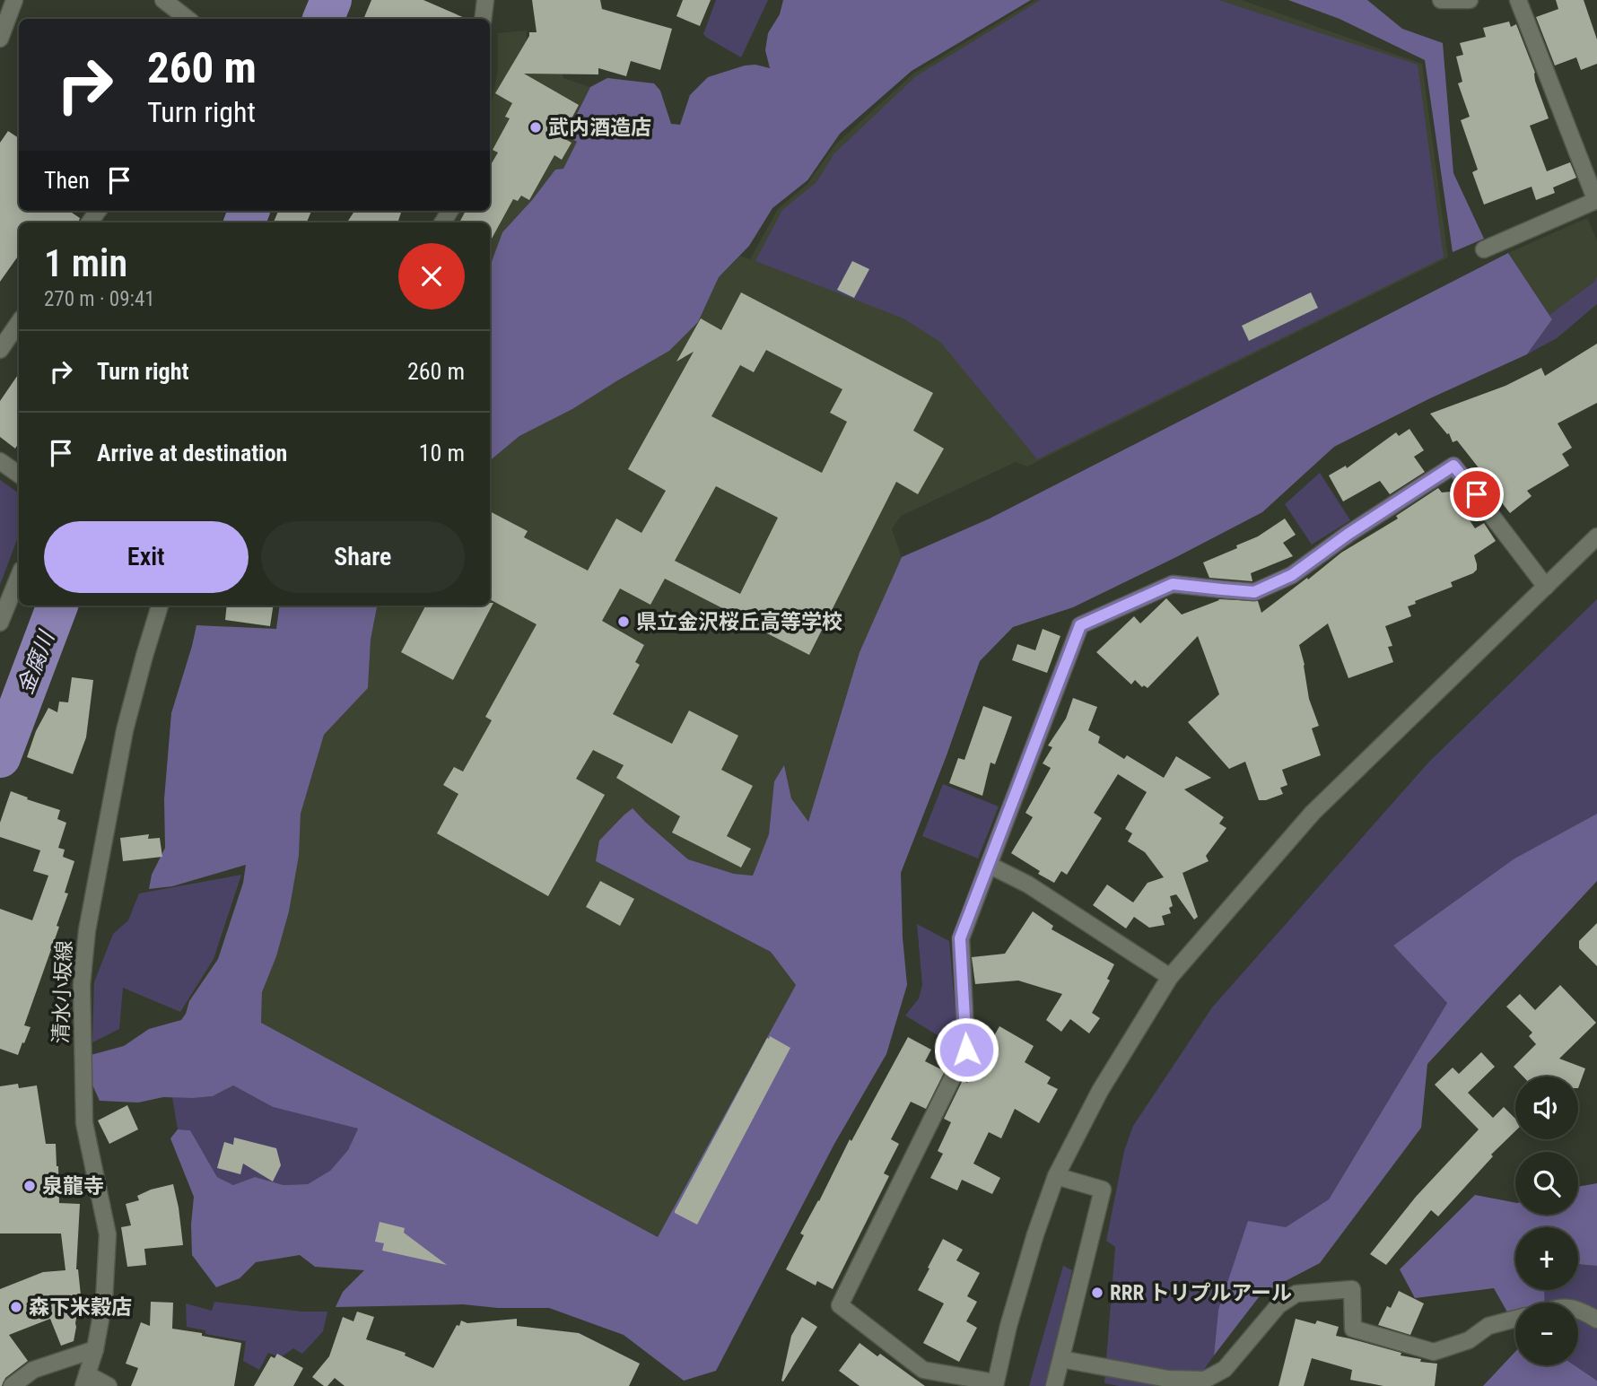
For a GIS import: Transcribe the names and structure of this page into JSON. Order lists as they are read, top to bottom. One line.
{"streets":{"street":["清水小坂線"]},"water":["金腐川"],"places":["武内酒造店","県立金沢桜丘高等学校","泉龍寺","RRR トリプルアール","森下米穀店"],"page":{"turn":["260 m","Turn right"],"then":"Then","heading":["1 min","270 m · 09:41"],"list":[{"name":"Turn right","value":"260 m"},{"name":"Arrive at destination","value":"10 m"}],"buttons":["Exit","Share"],"map_buttons":["+","−"]}}
